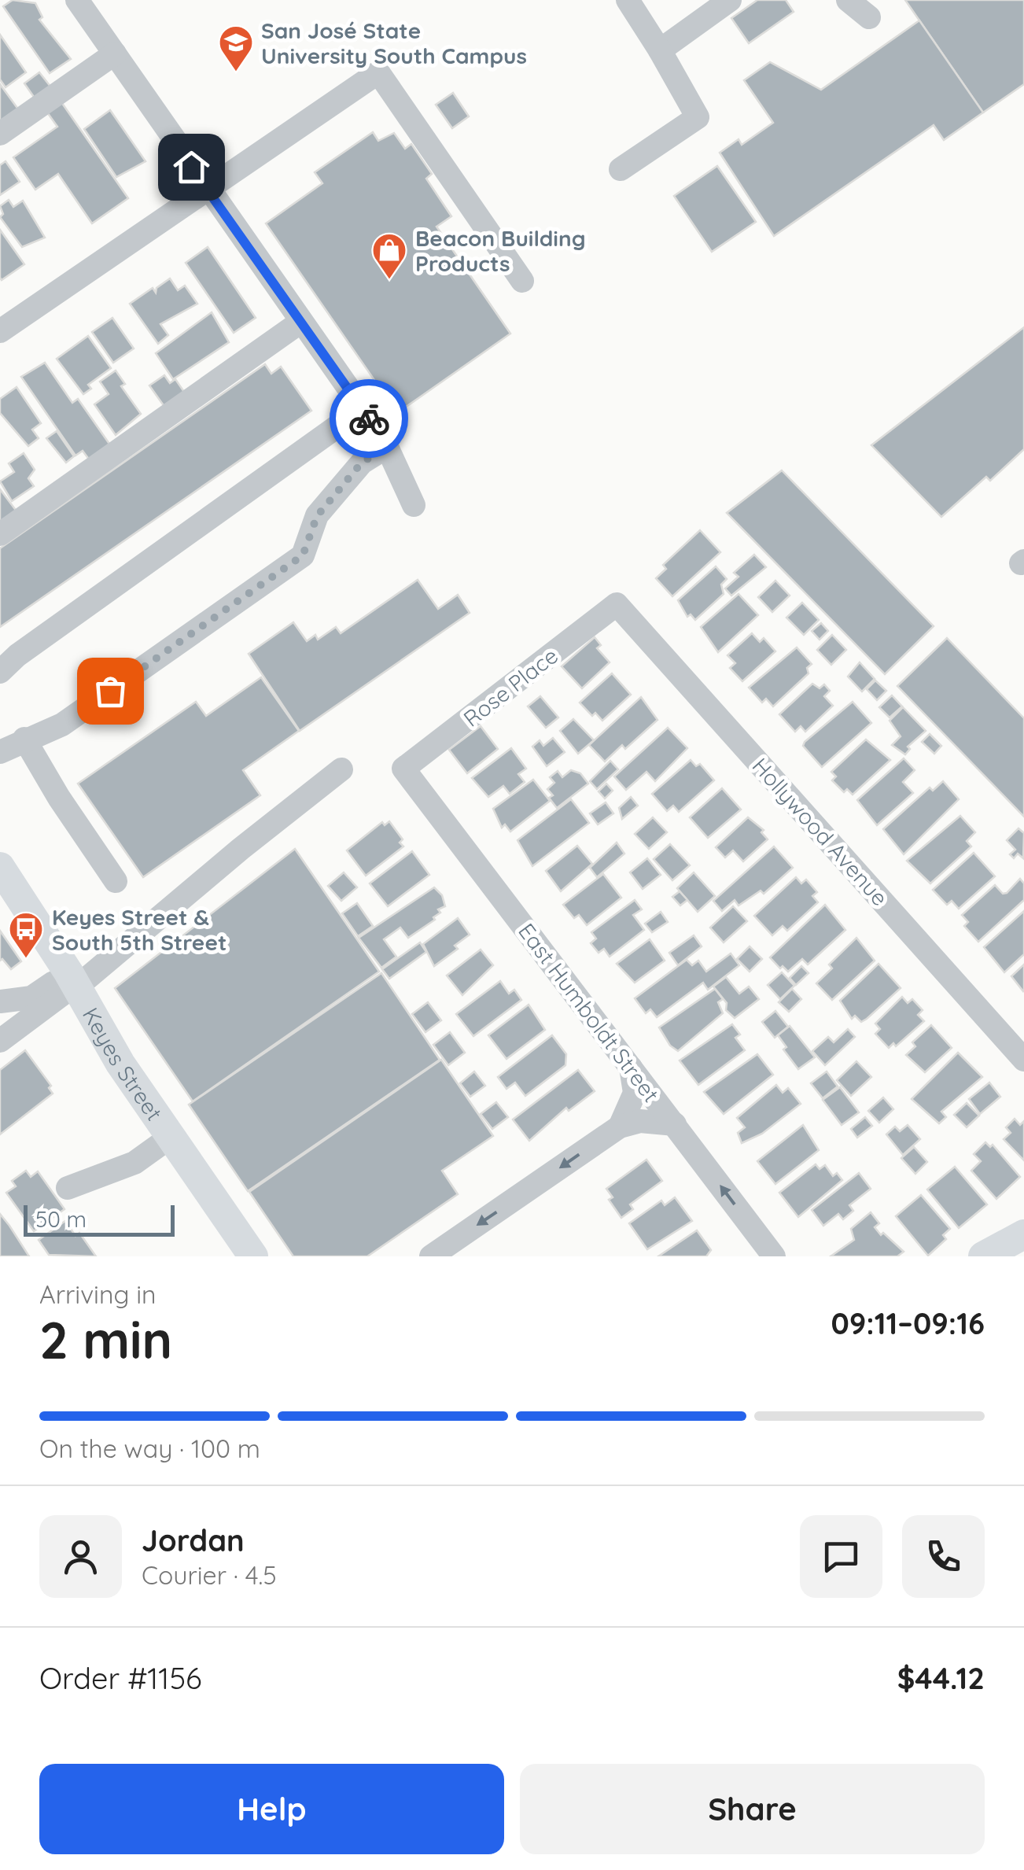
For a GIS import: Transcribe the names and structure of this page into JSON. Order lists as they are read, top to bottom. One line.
{"streets":{"main road":["Keyes Street"],"street":["Rose Place","Hollywood Avenue","East Humboldt Street"]},"crossings":[["Rose Place","Hollywood Avenue"],["Rose Place","East Humboldt Street"]],"places":{"school or university":["San José State University South Campus"],"shop":["Beacon Building Products"],"bus stop":["Keyes Street & South 5th Street"]},"scale_bar":"50 m","page":{"scale":"50 m","heading":["2 min","Arriving in","09:11–09:16"],"panel":["Jordan","Courier · 4.5","Order #1156","$44.12"],"bar":"On the way · 100 m","buttons":["Help","Share"]}}
